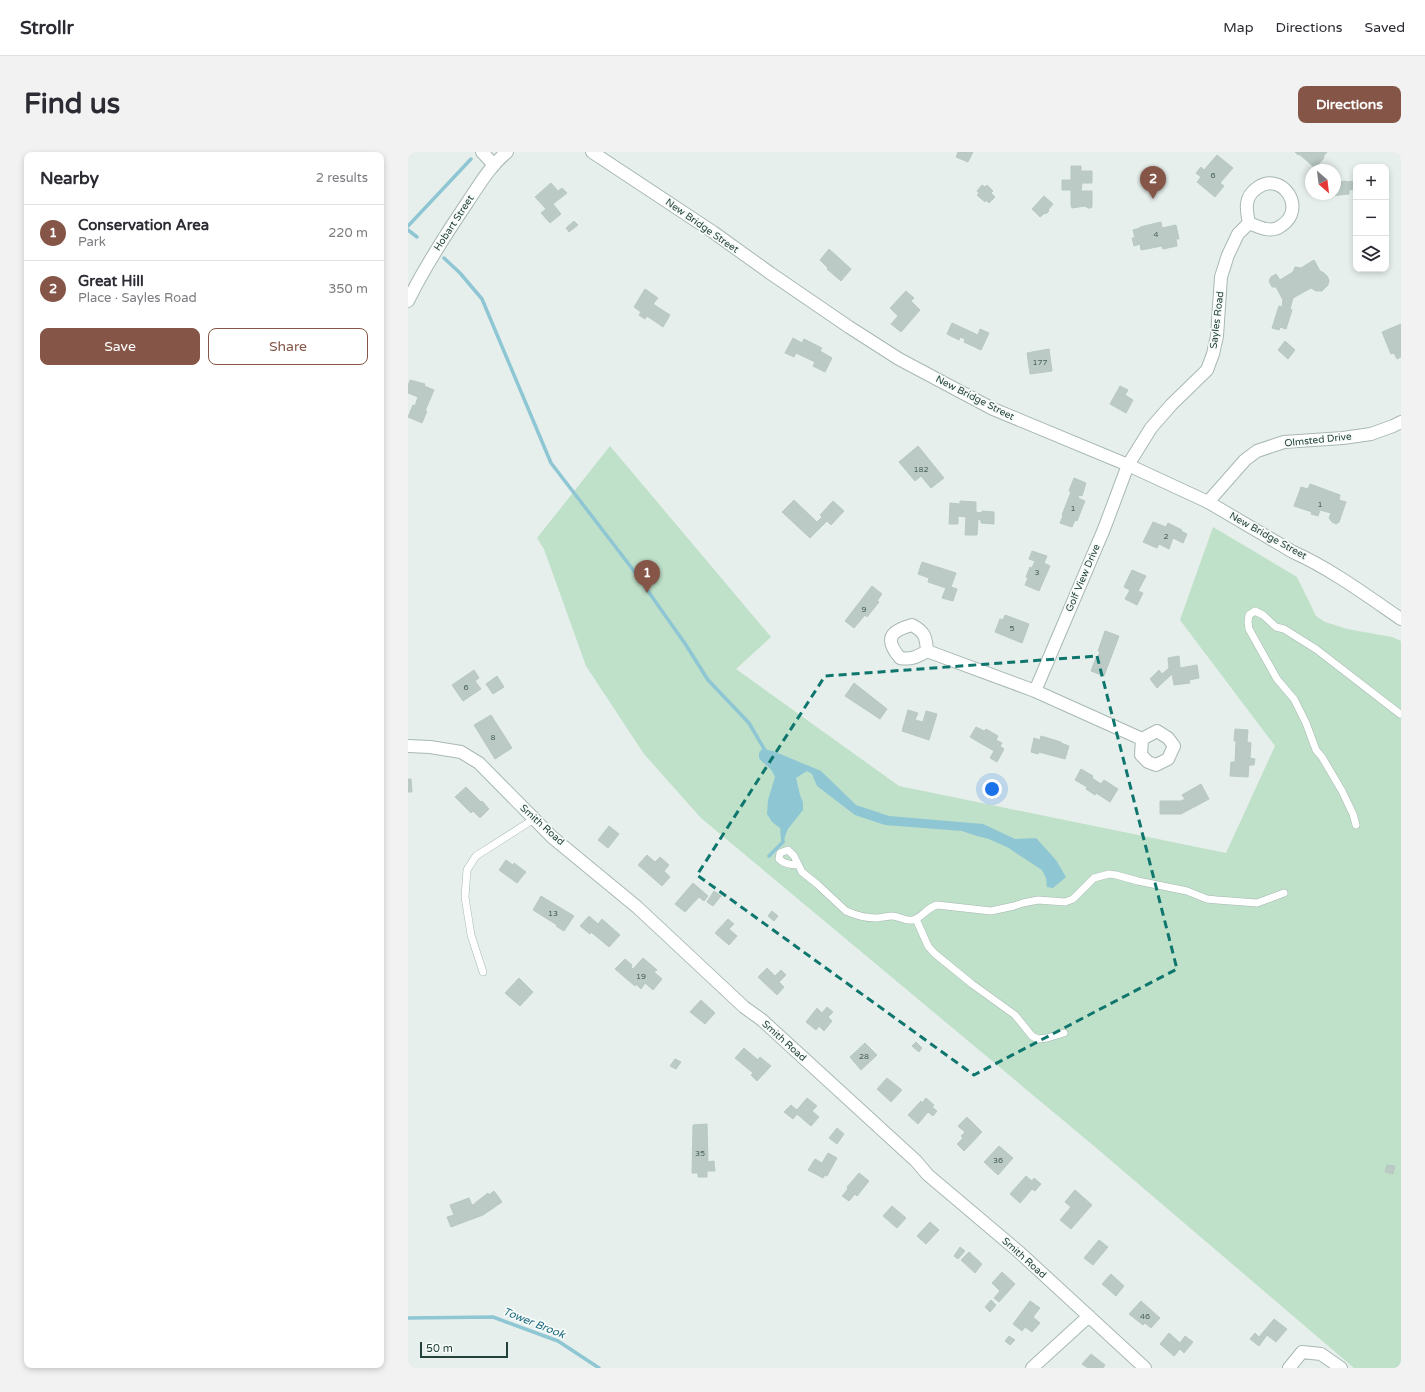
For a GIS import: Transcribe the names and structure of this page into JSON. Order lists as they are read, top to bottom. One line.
{"streets":{"street":["Hobart Street","New Bridge Street","Sayles Road","Olmsted Drive","Golf View Drive","Smith Road"]},"crossings":[["New Bridge Street","Sayles Road"],["New Bridge Street","Olmsted Drive"],["New Bridge Street","Golf View Drive"],["Sayles Road","Golf View Drive"]],"water":["Tower Brook"],"house_numbers":["6","4","177","182","1","1","2","3","9","5","6","8","13","19","28","35","36","46"],"scale_bar":"50 m","north":"bottom right","page":{"header":"Strollr","nav":["Map","Directions","Saved"],"buttons":["Directions",["Save","Share"]],"title":"Find us","heading":["Nearby","2 results"],"map_buttons":["+","−"],"pins":["2","1"],"list":[{"mark":"1","name":"Conservation Area","note":"Park","value":"220 m"},{"mark":"2","name":"Great Hill","note":"Place · Sayles Road","value":"350 m"}],"scale":"50 m"}}
